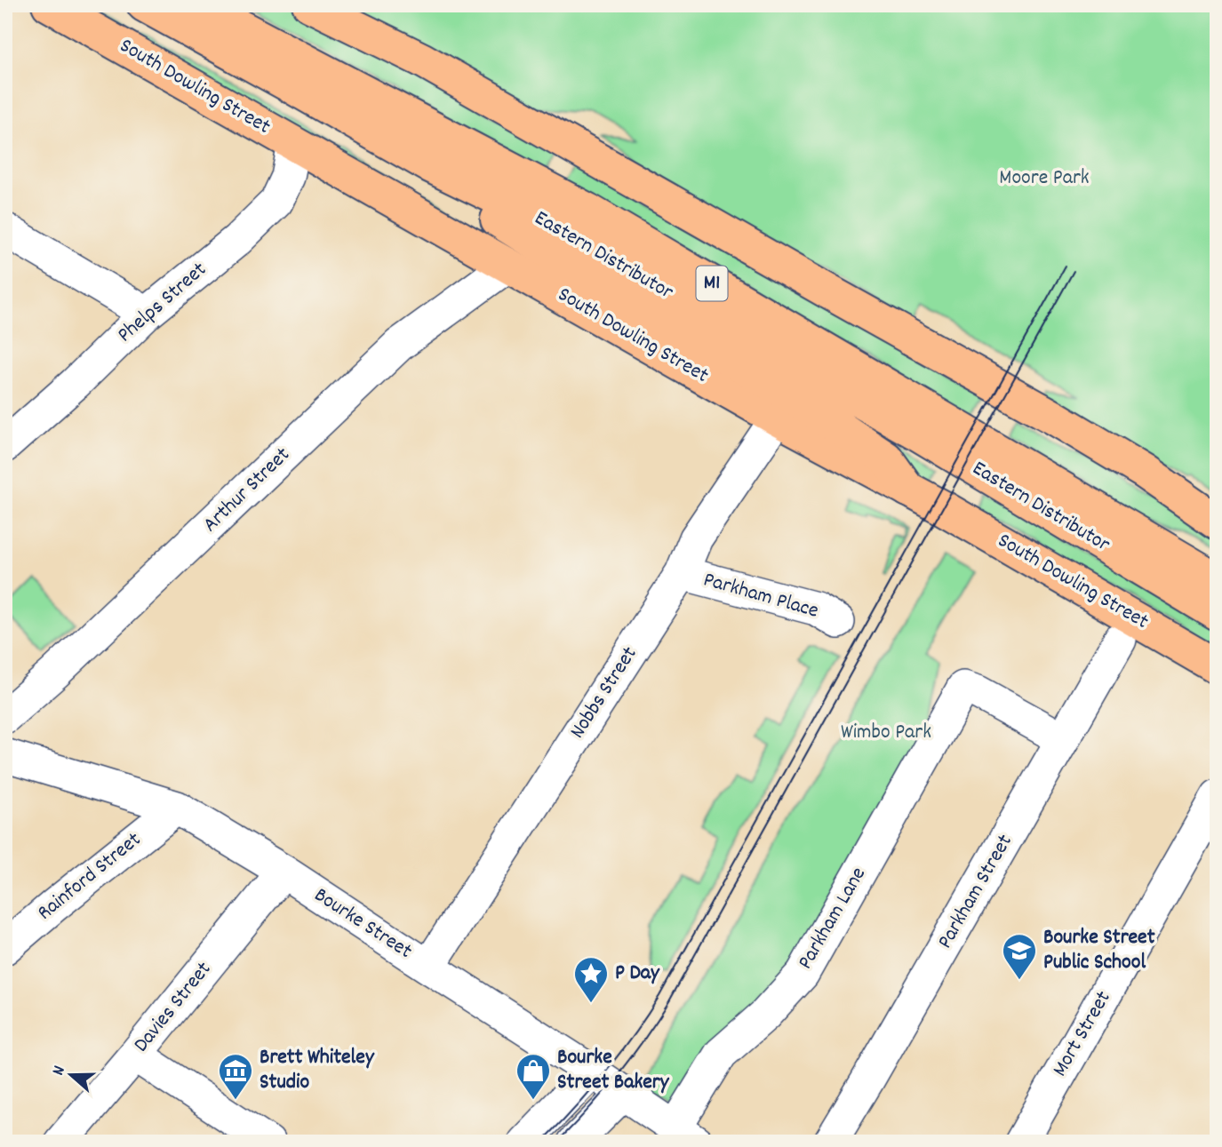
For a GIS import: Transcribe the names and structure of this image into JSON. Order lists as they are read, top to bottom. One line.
{"streets":{"main road":["South Dowling Street","Eastern Distributor","M1"],"street":["Phelps Street","Arthur Street","Parkham Place","Nobbs Street","Rainford Street","Parkham Street","Parkham Lane","Bourke Street","Davies Street","Mort Street"]},"crossings":[["South Dowling Street","M1"],["South Dowling Street","Phelps Street"],["South Dowling Street","Nobbs Street"],["Eastern Distributor","M1"],["Parkham Place","Nobbs Street"],["Nobbs Street","Bourke Street"],["Rainford Street","Bourke Street"],["Parkham Street","Parkham Lane"],["Parkham Lane","Bourke Street"],["Bourke Street","Davies Street"]],"parks":["Moore Park","Wimbo Park"],"places":{"school or university":["Bourke Street Public School"],"place":["P Day"],"museum":["Brett Whiteley Studio"],"shop":["Bourke Street Bakery"]},"north":"left"}
